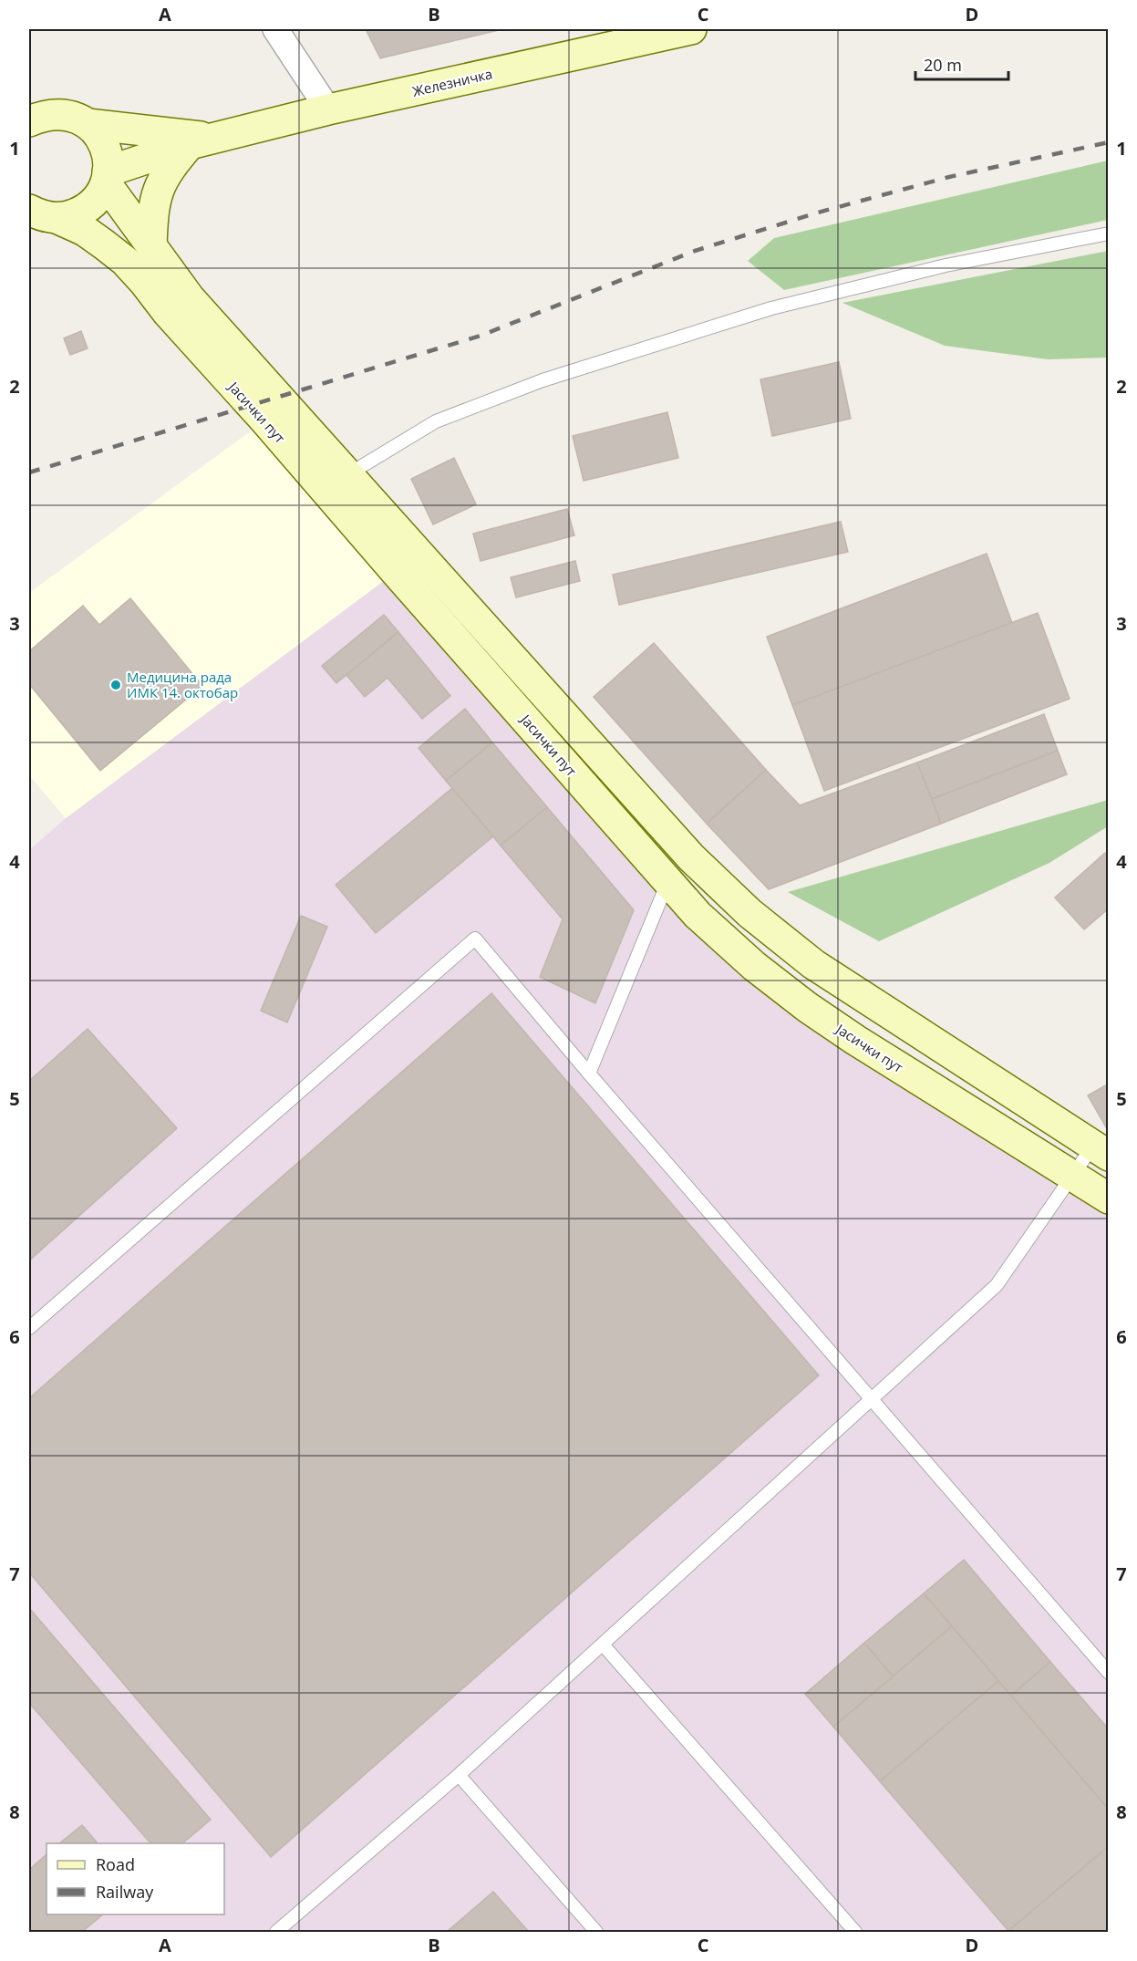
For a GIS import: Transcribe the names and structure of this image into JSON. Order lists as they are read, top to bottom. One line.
{"streets":{"main road":["Железничка","Јасички пут"]},"crossings":[["Железничка","Јасички пут"]],"places":["Медицина рада ИМК 14. октобар"],"legend":["Road","Railway"],"scale_bar":"20 m","grid":{"columns":["A","B","C","D"],"rows":["1","2","3","4","5","6","7","8"]}}
